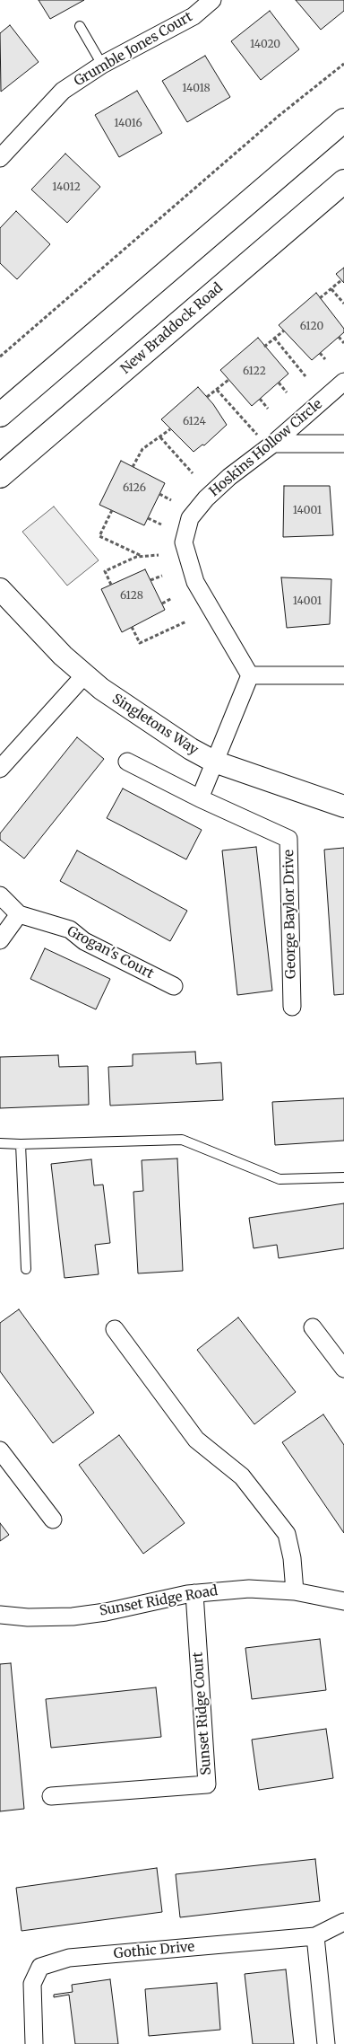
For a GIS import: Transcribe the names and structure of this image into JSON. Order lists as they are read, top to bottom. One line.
{"streets":{"main road":["New Braddock Road"],"street":["Grumble Jones Court","Hoskins Hollow Circle","Singletons Way","George Baylor Drive","Grogan's Court","Sunset Ridge Road","Sunset Ridge Court","Gothic Drive"]},"crossings":[["Sunset Ridge Road","Sunset Ridge Court"]],"house_numbers":["14020","14018","14016","14012","6120","6122","6124","6126","14001","6128","14001"]}
